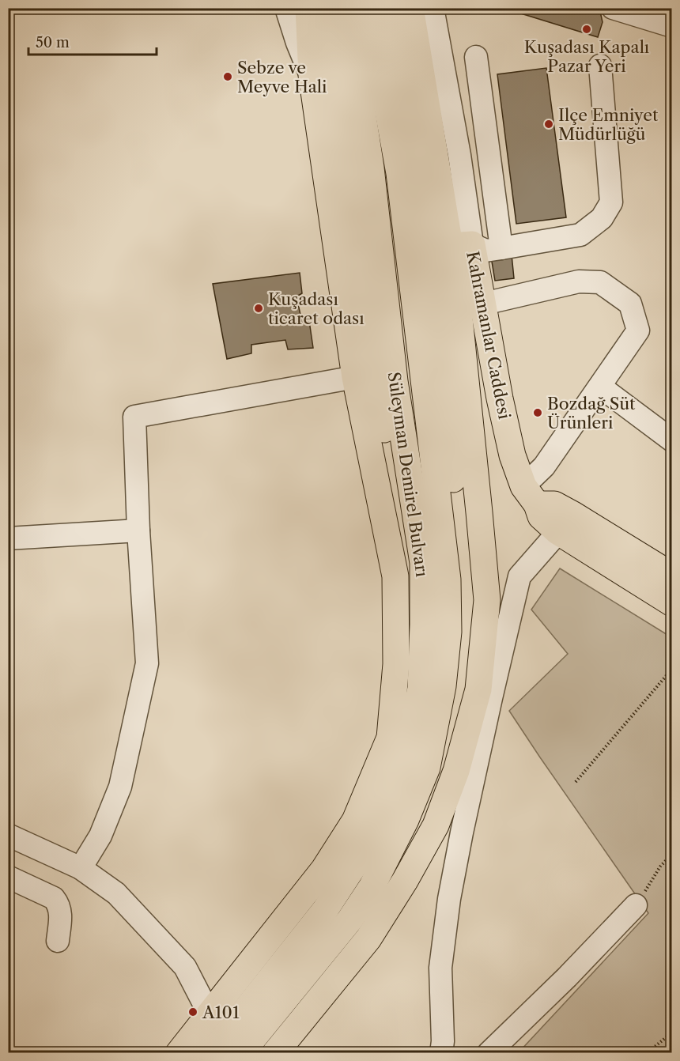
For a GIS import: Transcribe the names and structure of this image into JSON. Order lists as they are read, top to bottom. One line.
{"streets":{"main road":["Kahramanlar Caddesi","Süleyman Demirel Bulvarı"]},"places":["Kuşadası Kapalı Pazar Yeri","Sebze ve Meyve Hali","Ilçe Emniyet Müdürlüğü","Kuşadası ticaret odası","Bozdağ Süt Ürünleri","A101"],"scale_bar":"50 m"}
